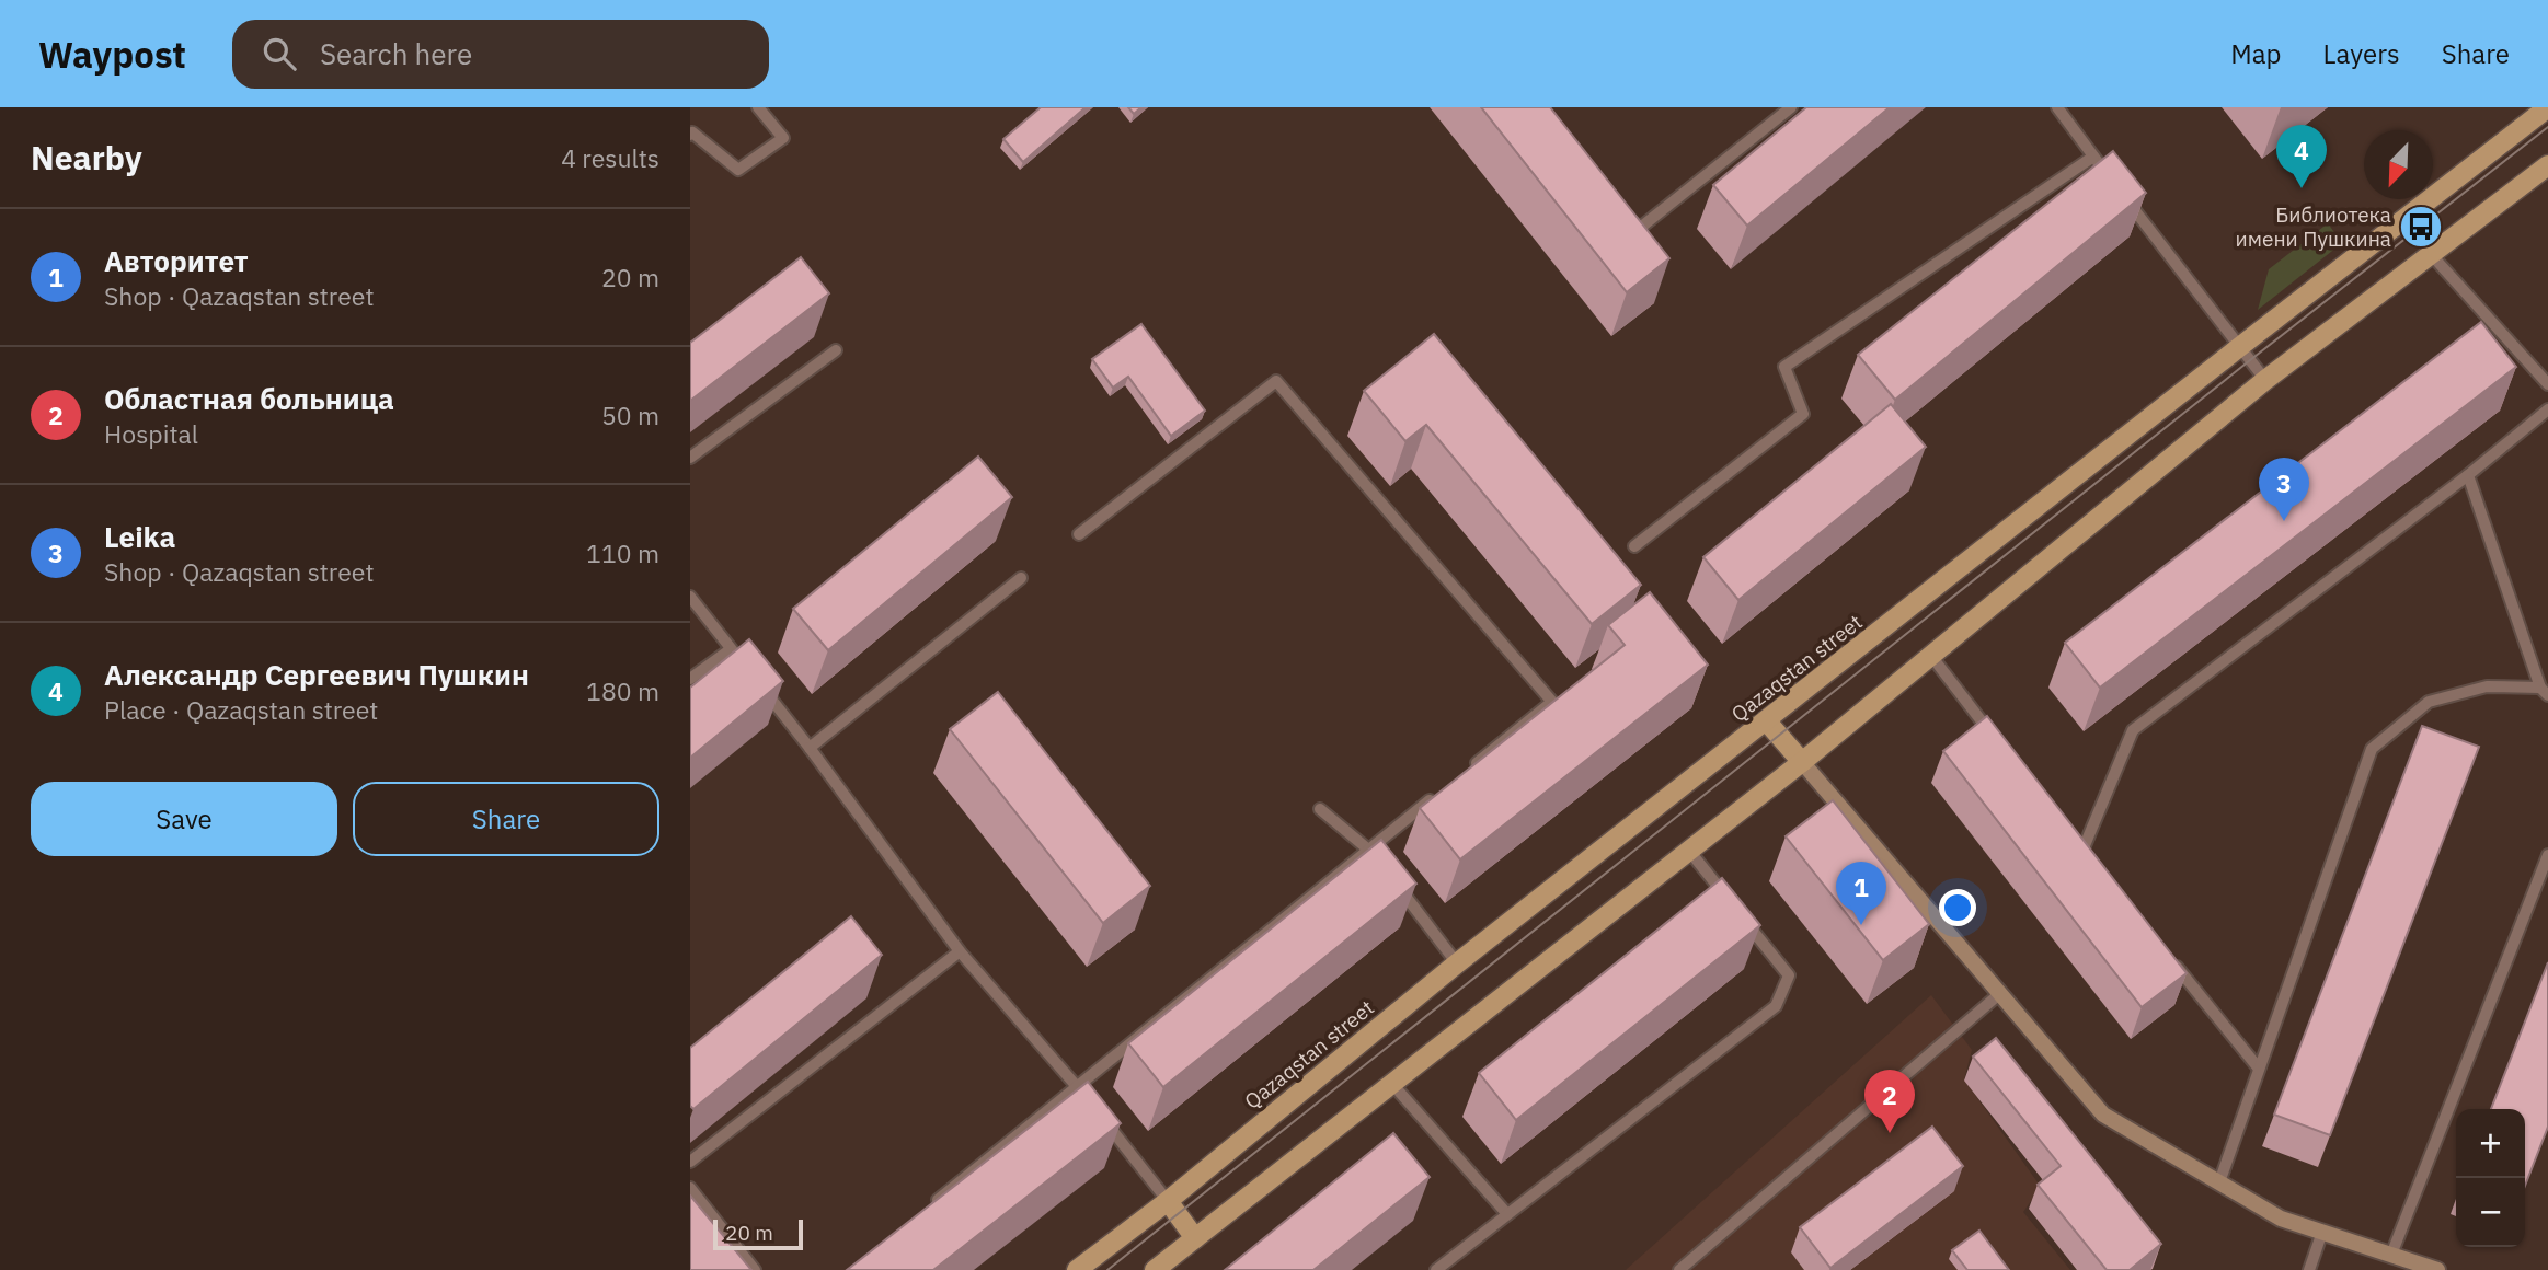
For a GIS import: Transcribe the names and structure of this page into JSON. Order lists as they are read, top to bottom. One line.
{"streets":{"main road":["Qazaqstan street"]},"places":{"bus stop":["Библиотека имени Пушкина"]},"scale_bar":"20 m","north":"bottom left","page":{"header":"Waypost","search":"Search here","nav":["Map","Layers","Share"],"heading":["Nearby","4 results"],"pins":["4","3","1","2"],"list":[{"mark":"1","name":"Авторитет","note":"Shop · Qazaqstan street","value":"20 m"},{"mark":"2","name":"Областная больница","note":"Hospital","value":"50 m"},{"mark":"3","name":"Leika","note":"Shop · Qazaqstan street","value":"110 m"},{"mark":"4","name":"Александр Сергеевич Пушкин","note":"Place · Qazaqstan street","value":"180 m"}],"buttons":["Save","Share"],"map_buttons":["+","−"],"scale":"20 m"}}
